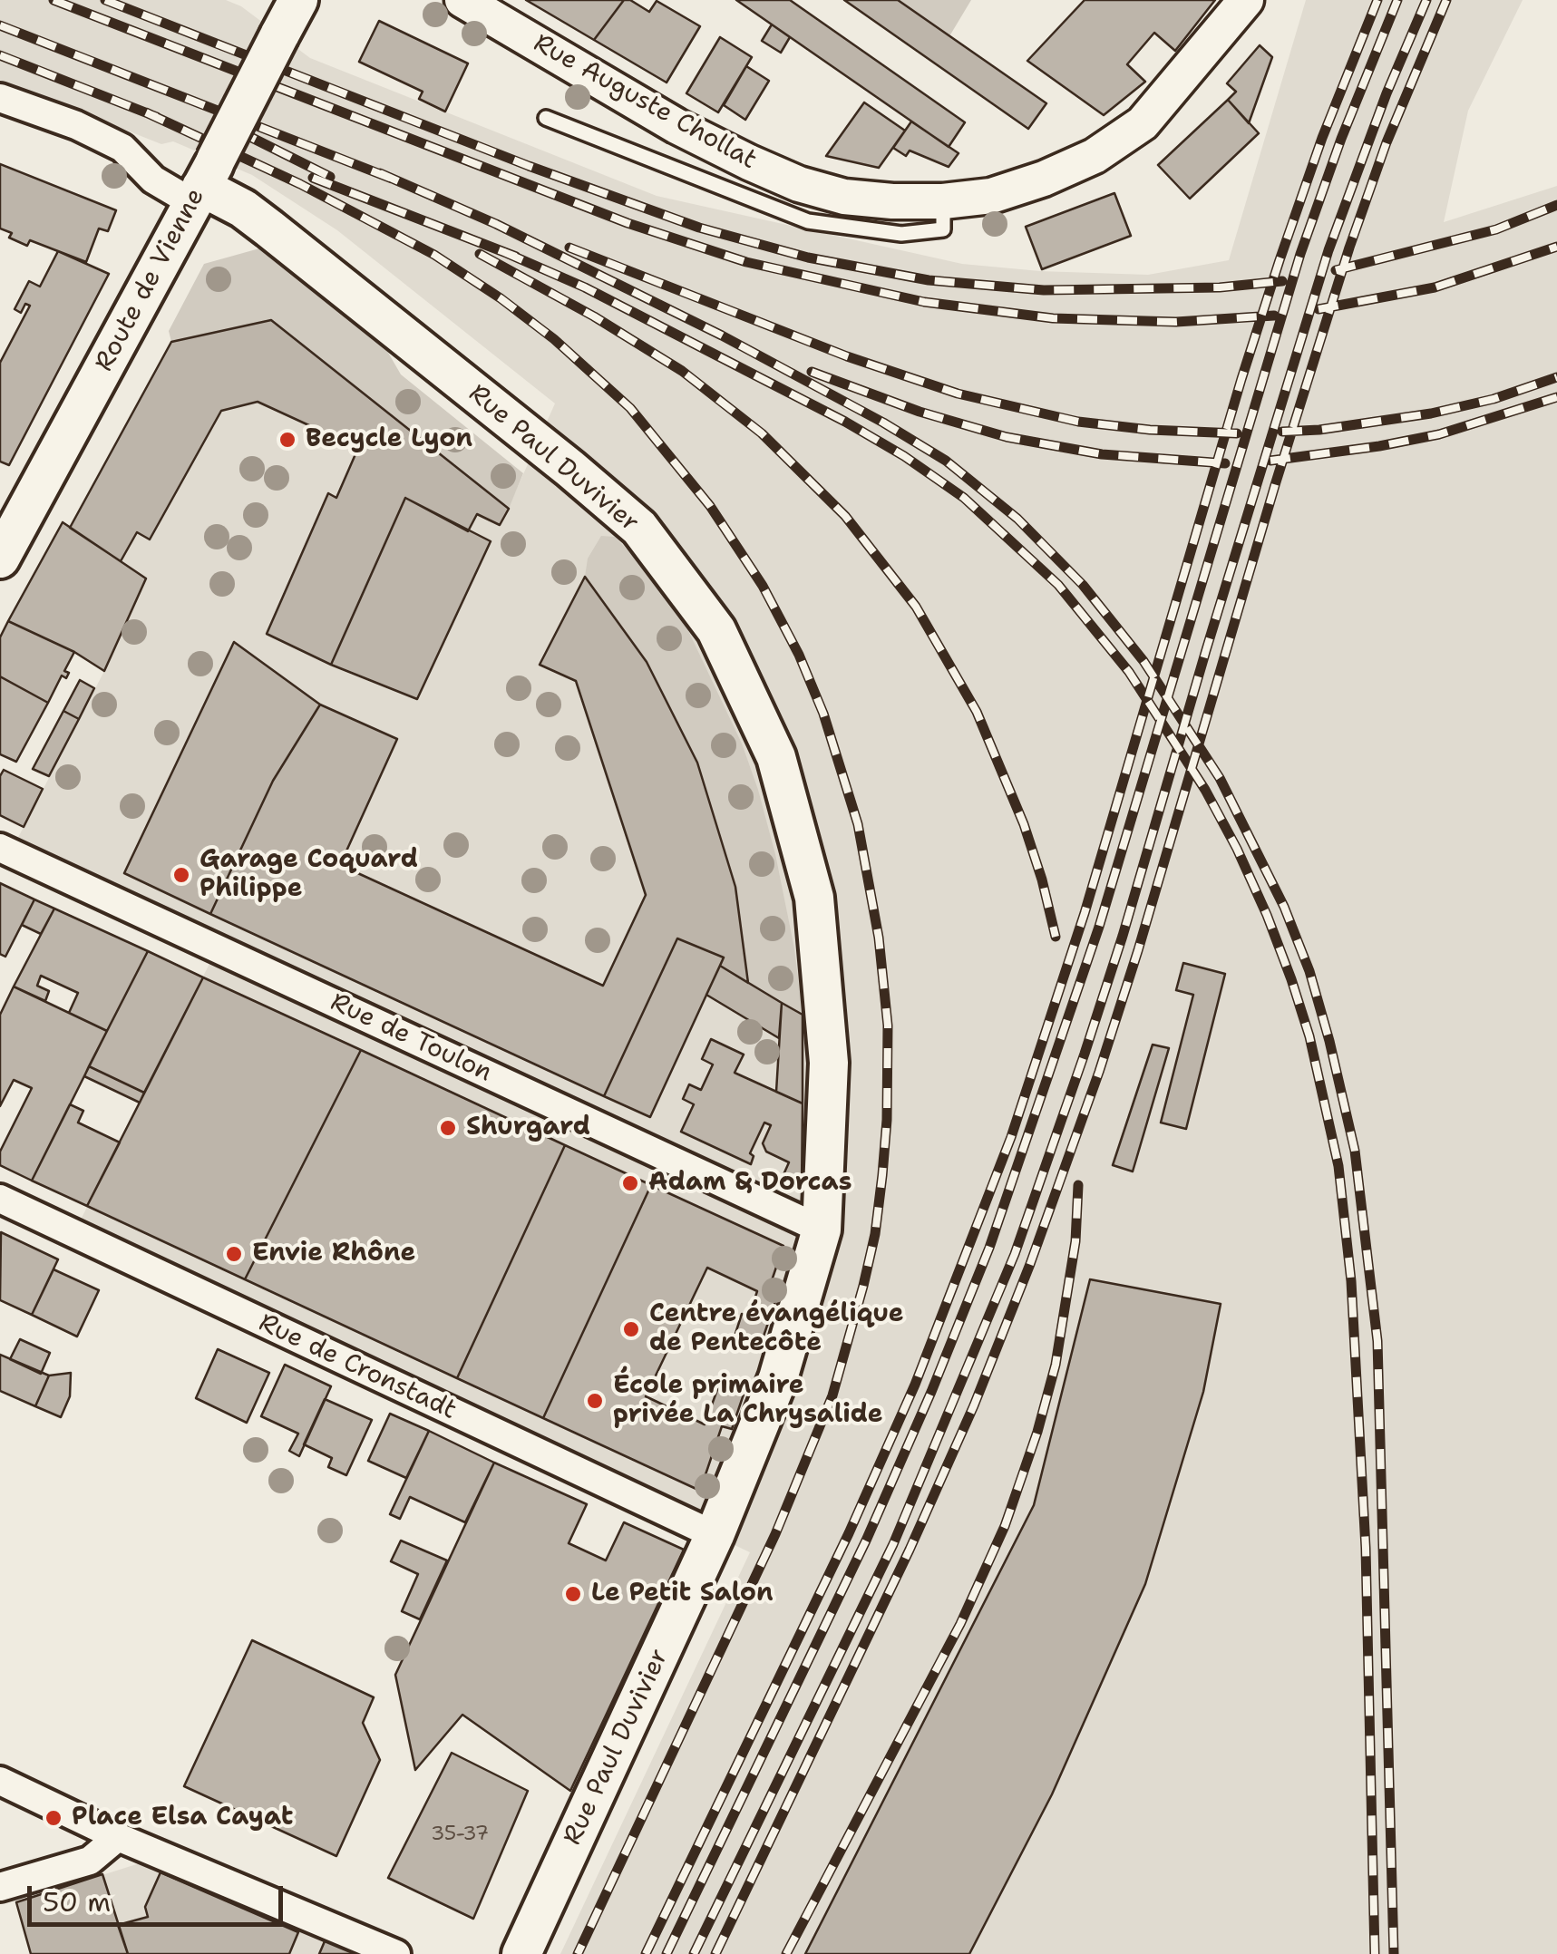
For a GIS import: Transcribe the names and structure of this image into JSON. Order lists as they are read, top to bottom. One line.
{"streets":{"main road":["Route de Vienne","Rue Paul Duvivier"],"street":["Rue Auguste Chollat","Rue de Toulon","Rue de Cronstadt"]},"crossings":[["Route de Vienne","Rue Paul Duvivier"],["Rue Paul Duvivier","Rue de Toulon"],["Rue Paul Duvivier","Rue de Cronstadt"]],"places":["Becycle Lyon","Garage Coquard Philippe","Shurgard","Adam & Dorcas","Envie Rhône","Centre évangélique de Pentecôte","École primaire privée La Chrysalide","Le Petit Salon","Place Elsa Cayat"],"house_numbers":["35-37"],"scale_bar":"50 m"}
